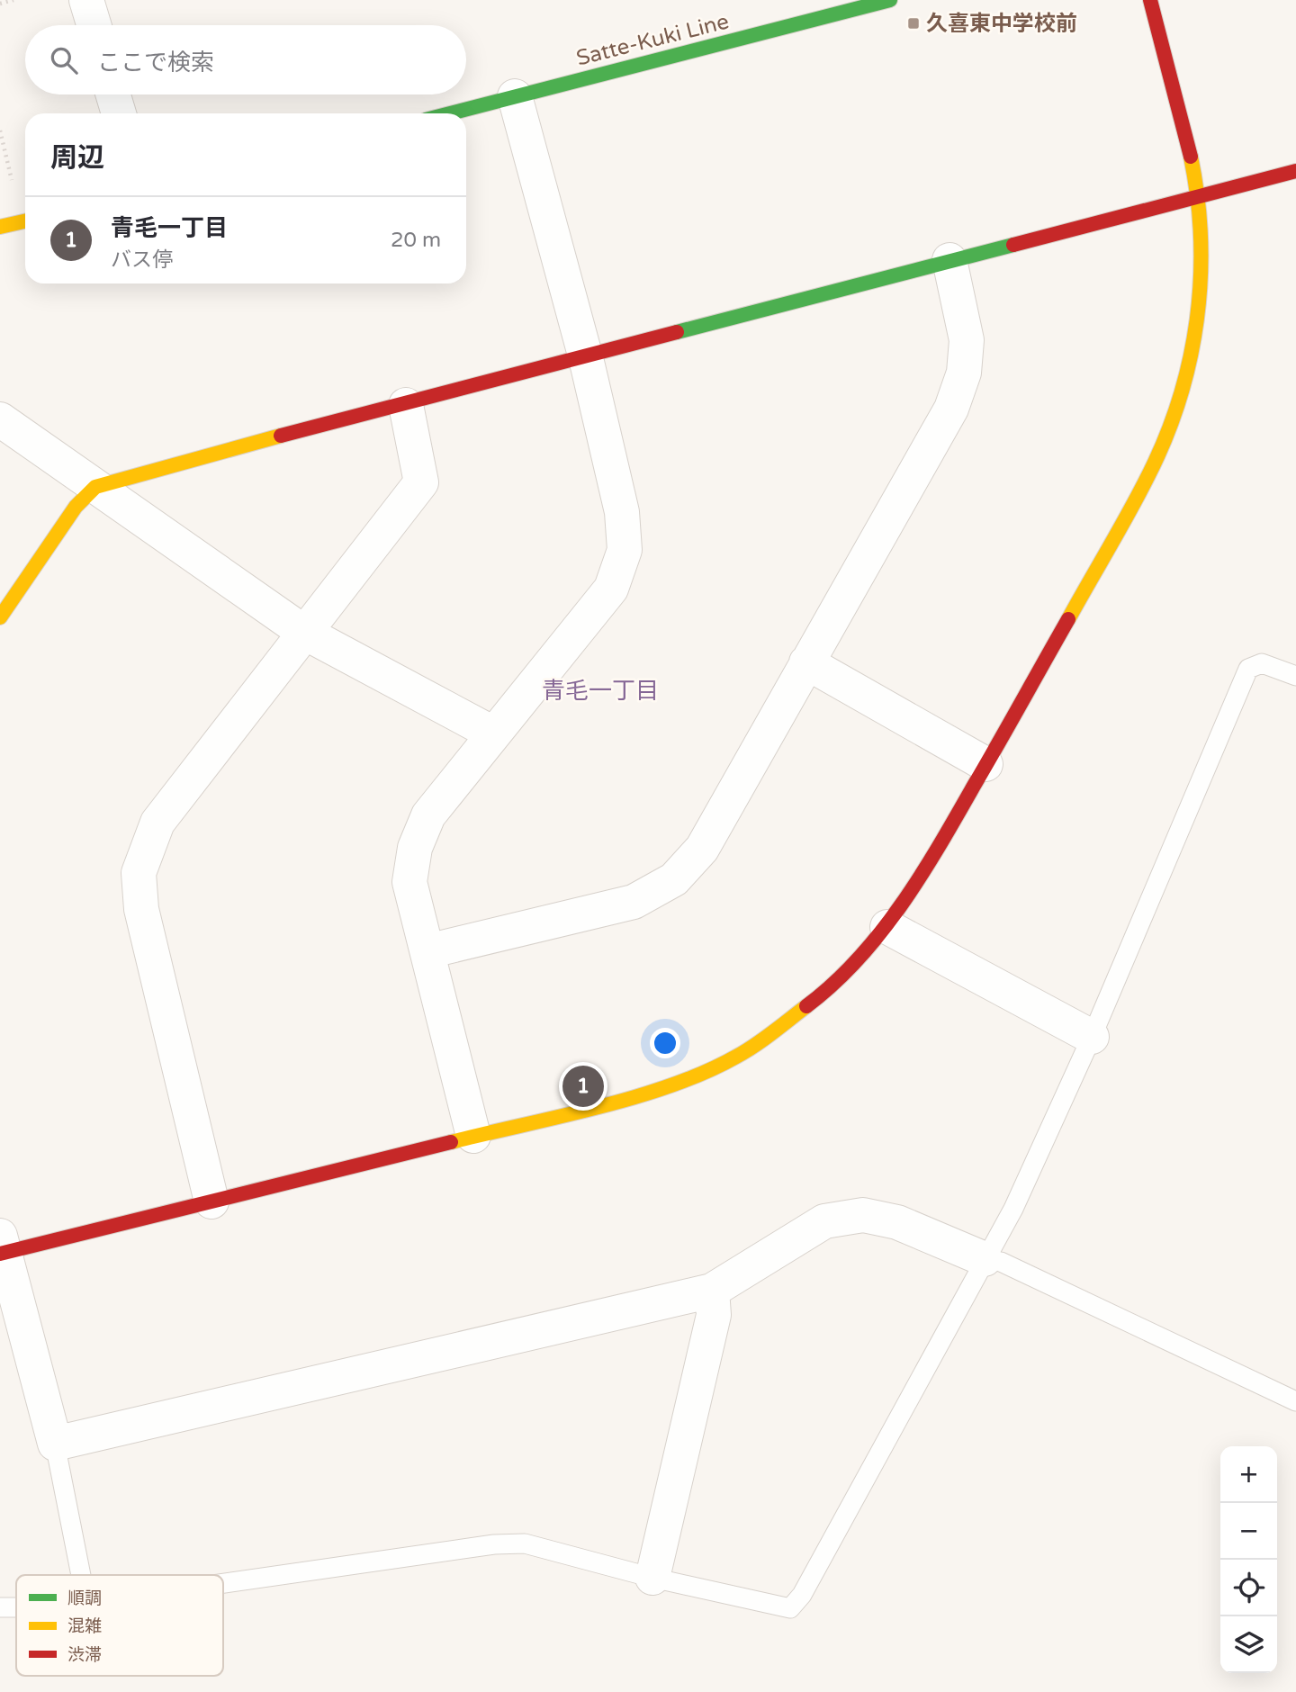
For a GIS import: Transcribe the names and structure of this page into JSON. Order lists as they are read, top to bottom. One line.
{"streets":{"street":["Satte-Kuki Line"]},"districts":["青毛一丁目"],"places":{"transit":["久喜東中学校前"]},"legend":["順調","混雑","渋滞"],"page":{"search":"ここで検索","heading":"周辺","list":[{"mark":"1","name":"青毛一丁目","note":"バス停","value":"20 m"}],"pins":"1","map_buttons":["+","−"]}}
